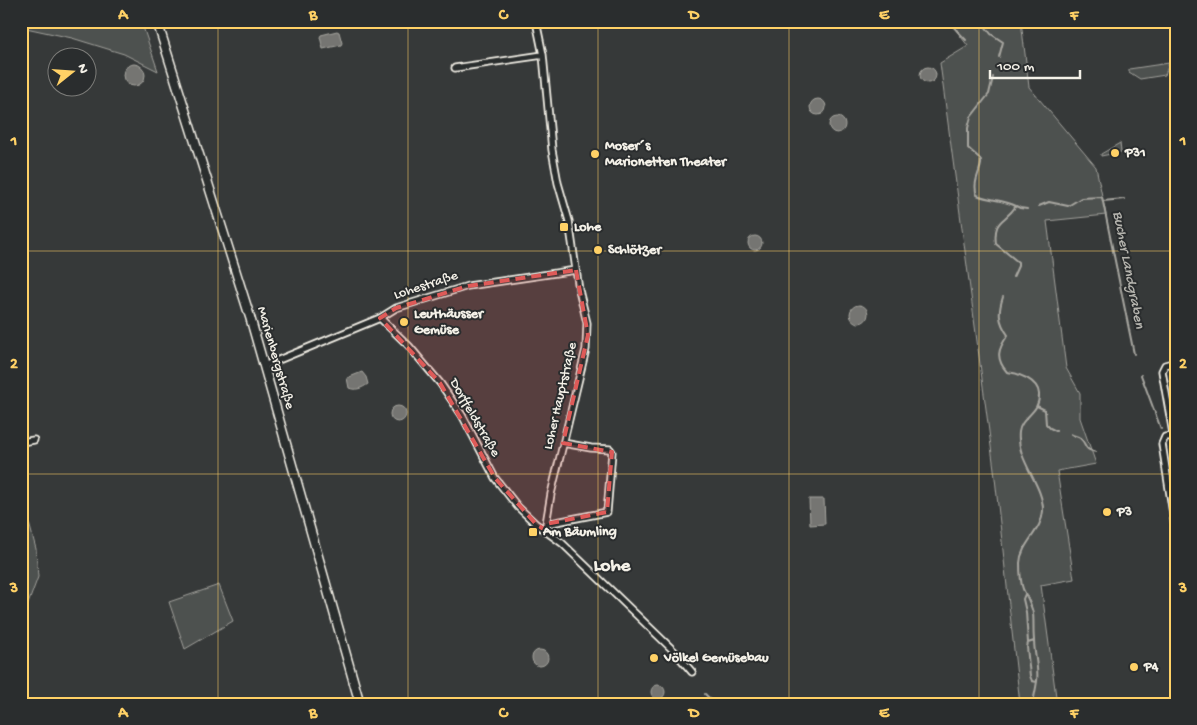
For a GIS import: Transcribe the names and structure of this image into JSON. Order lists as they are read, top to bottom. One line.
{"streets":{"main road":["Marienbergstraße"],"street":["Lohestraße","Loher Hauptstraße","Dorffeldstraße"]},"crossings":[["Lohestraße","Marienbergstraße"],["Lohestraße","Loher Hauptstraße"],["Lohestraße","Dorffeldstraße"],["Loher Hauptstraße","Dorffeldstraße"]],"districts":["Lohe"],"water":["Bucher Landgraben"],"places":{"other":["P31","Moser´s Marionetten Theater","Schlötzer","Leuthäusser Gemüse","P3","Völkel Gemüsebau","P4"],"transit":["Lohe","Am Bäumling"]},"scale_bar":"100 m","north":"right","grid":{"columns":["A","B","C","D","E","F"],"rows":["1","2","3"]}}
